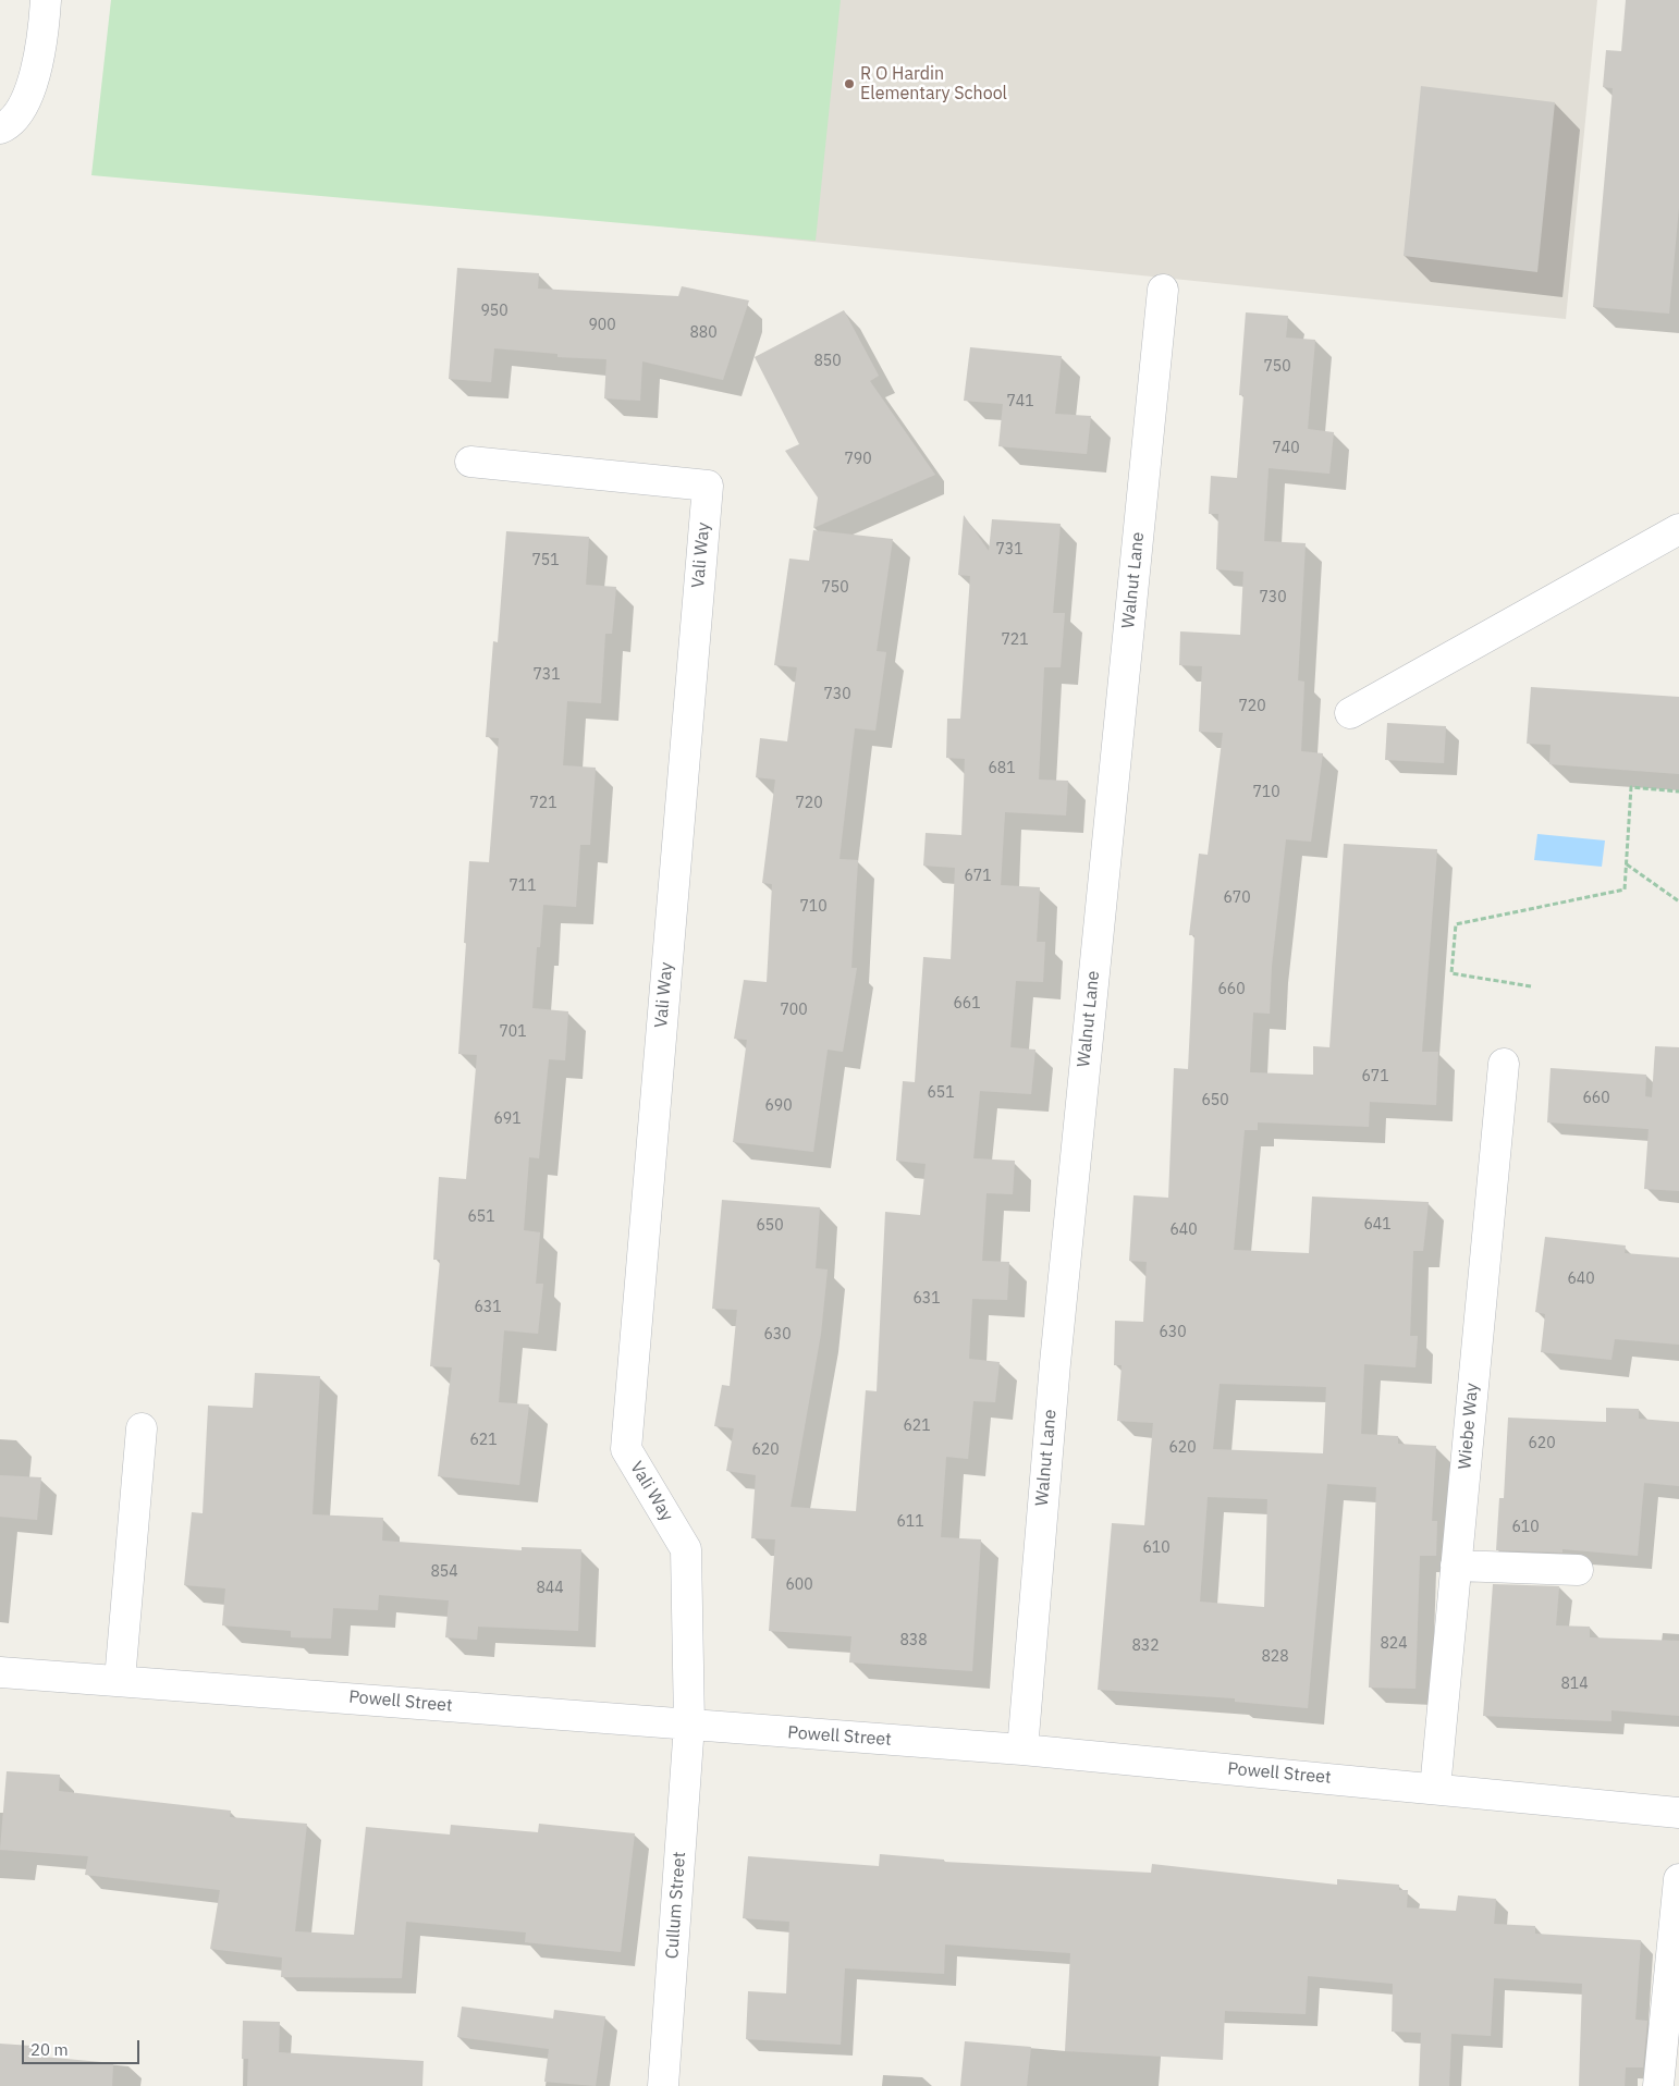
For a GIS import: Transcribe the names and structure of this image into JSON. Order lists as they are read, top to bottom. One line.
{"streets":{"street":["Vali Way","Walnut Lane","Wiebe Way","Powell Street","Cullum Street"]},"crossings":[["Vali Way","Powell Street"],["Vali Way","Cullum Street"],["Walnut Lane","Powell Street"],["Wiebe Way","Powell Street"],["Powell Street","Cullum Street"]],"places":["R O Hardin Elementary School"],"house_numbers":["950","900","880","850","750","741","740","790","731","751","750","730","721","731","730","720","681","710","721","720","671","711","670","710","660","661","700","701","671","651","660","650","690","691","651","641","650","640","640","631","631","630","630","621","621","620","620","620","611","610","610","854","600","844","838","824","832","828","814"],"scale_bar":"20 m"}
